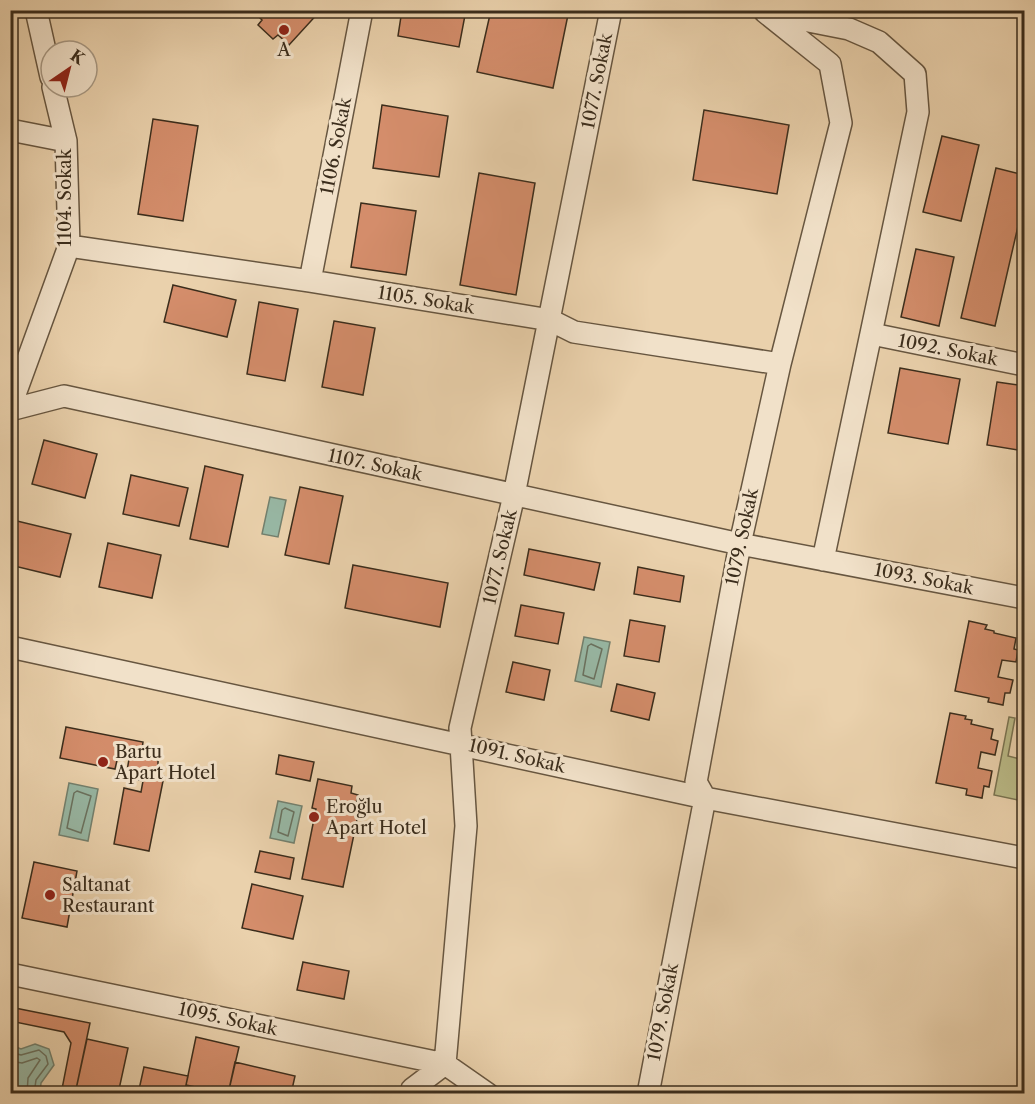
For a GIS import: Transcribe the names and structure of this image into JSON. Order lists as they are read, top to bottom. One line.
{"streets":{"street":["1077. Sokak","1106. Sokak","1104. Sokak","1105. Sokak","1092. Sokak","1107. Sokak","1079. Sokak","1093. Sokak","1091. Sokak","1095. Sokak"]},"crossings":[["1077. Sokak","1105. Sokak"],["1077. Sokak","1107. Sokak"],["1077. Sokak","1091. Sokak"],["1077. Sokak","1095. Sokak"],["1106. Sokak","1105. Sokak"],["1104. Sokak","1105. Sokak"],["1104. Sokak","1107. Sokak"],["1105. Sokak","1079. Sokak"],["1107. Sokak","1079. Sokak"],["1107. Sokak","1093. Sokak"],["1079. Sokak","1093. Sokak"],["1079. Sokak","1091. Sokak"]],"places":["A","Bartu Apart Hotel","Eroğlu Apart Hotel","Saltanat Restaurant"],"north":"top right"}
